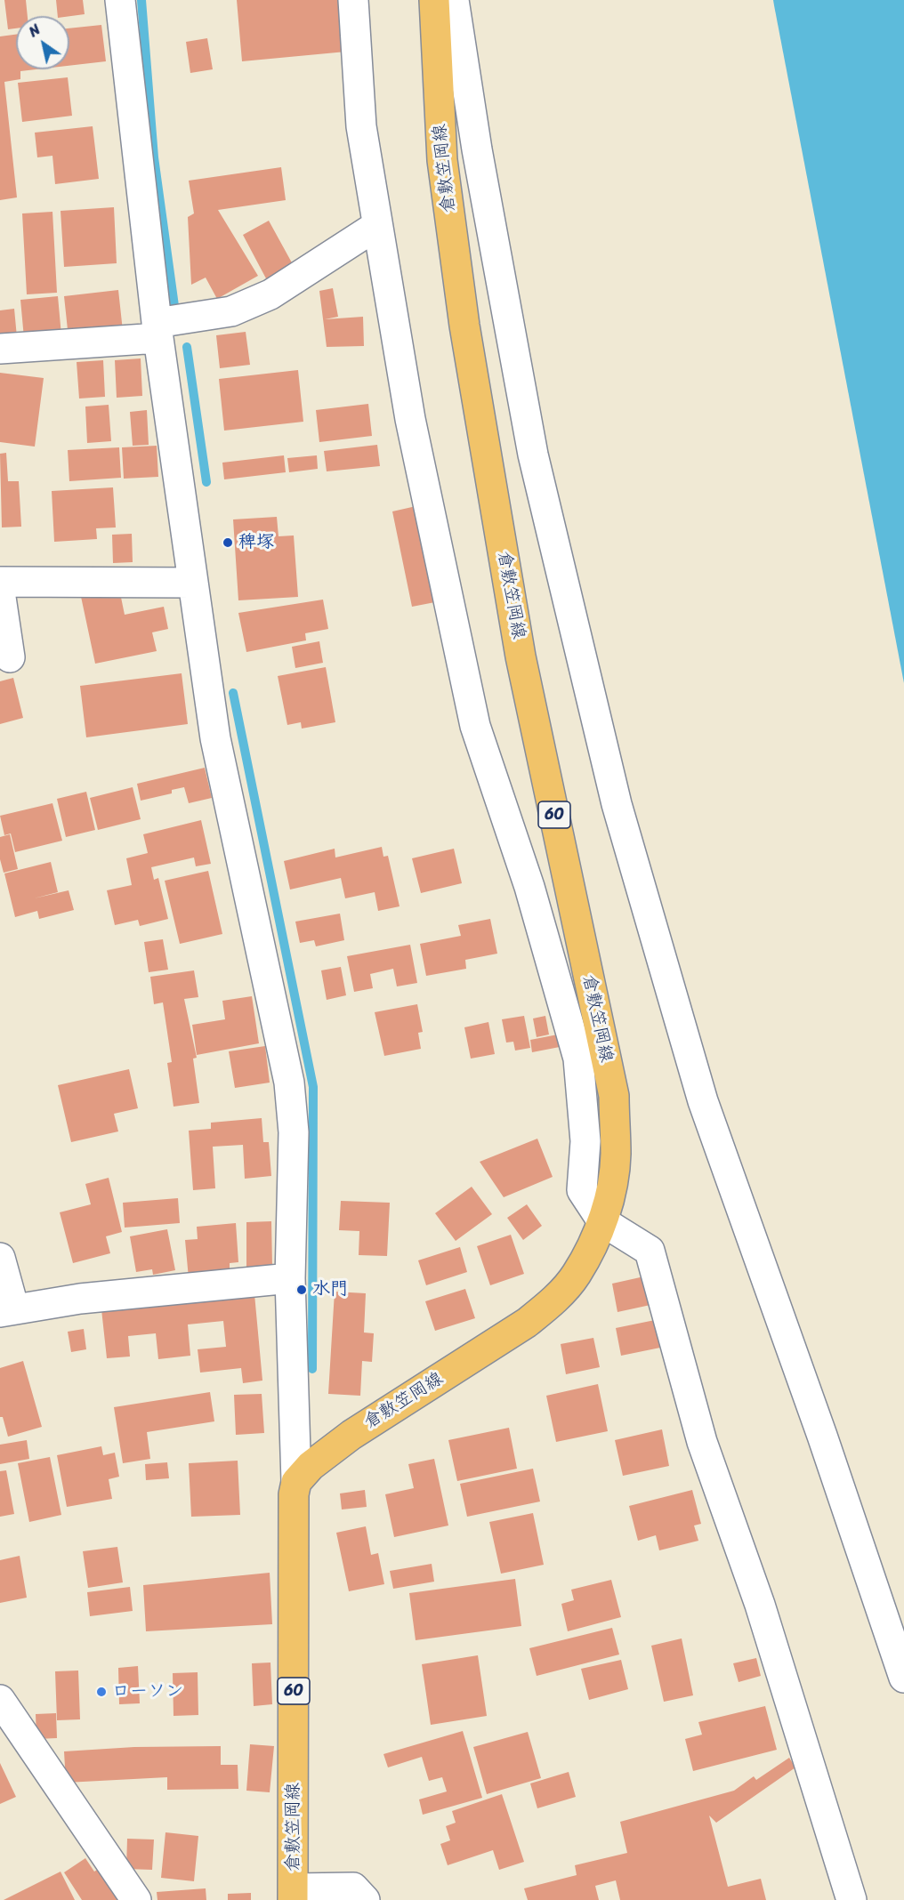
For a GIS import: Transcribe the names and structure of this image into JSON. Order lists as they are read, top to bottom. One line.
{"streets":{"main road":["倉敷笠岡線","60"]},"places":["稗塚","水門","ローソン"],"north":"top left"}
